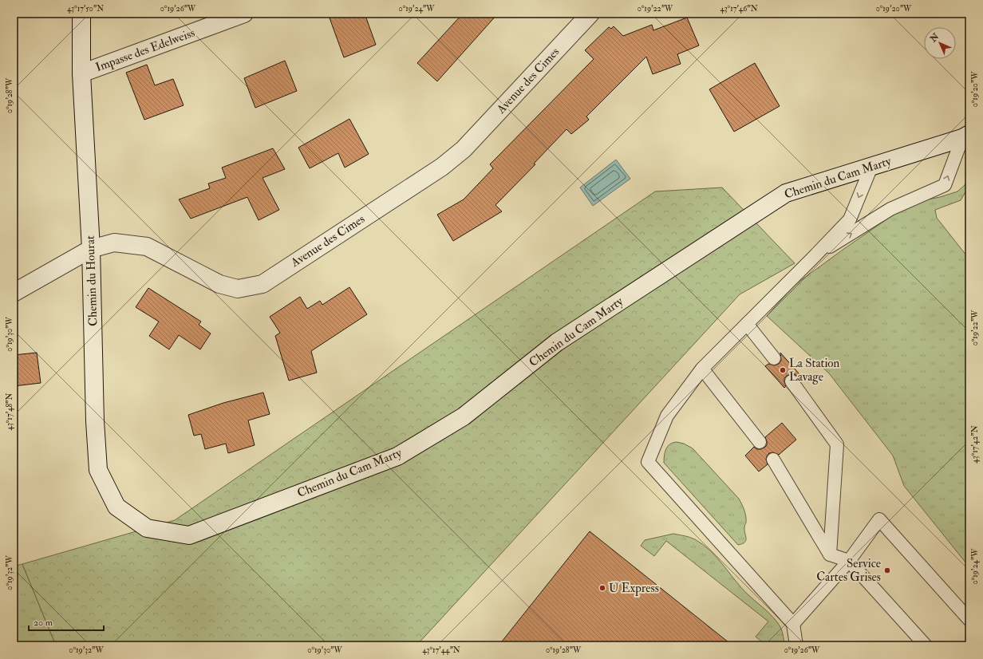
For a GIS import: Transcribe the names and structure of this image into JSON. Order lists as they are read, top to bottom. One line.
{"streets":{"street":["Impasse des Edelweiss","Avenue des Cimes","Chemin du Cam Marty","Chemin du Hourat"]},"crossings":[["Impasse des Edelweiss","Chemin du Hourat"],["Avenue des Cimes","Chemin du Hourat"],["Chemin du Cam Marty","Chemin du Hourat"]],"places":["La Station Lavage","Service Cartes Grises","U Express"],"scale_bar":"20 m","north":"top left","coordinates":["43°17'50\"N","0°19'26\"W","0°19'24\"W","0°19'22\"W","43°17'46\"N","0°19'20\"W","0°19'28\"W","0°19'30\"W","43°17'48\"N","43°17'42\"N","0°19'32\"W","43°17'44\"N"]}
